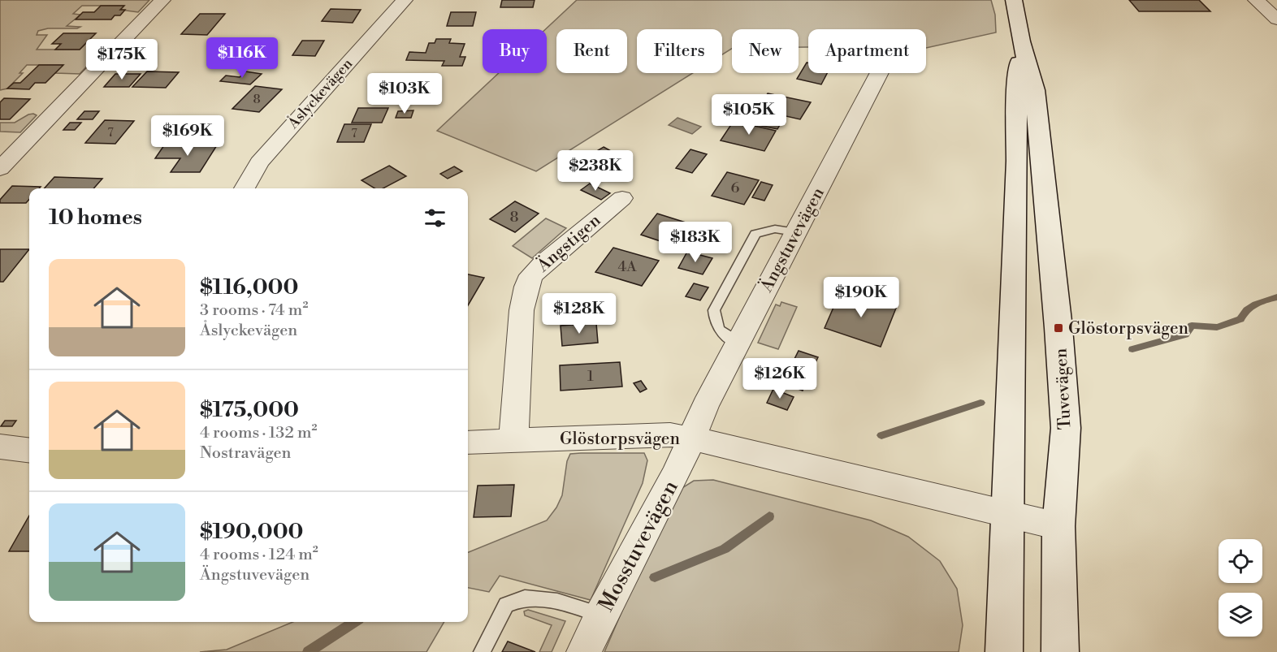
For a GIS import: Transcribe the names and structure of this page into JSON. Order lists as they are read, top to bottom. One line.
{"streets":{"main road":["Tuvevägen"],"street":["Åslyckevägen","Ängstuvevägen","Ängstigen","Glöstorpsvägen","Mosstuvevägen"]},"crossings":[["Ängstuvevägen","Glöstorpsvägen"],["Ängstuvevägen","Mosstuvevägen"],["Ängstigen","Glöstorpsvägen"],["Tuvevägen","Glöstorpsvägen"],["Glöstorpsvägen","Mosstuvevägen"]],"places":{"transit":["Glöstorpsvägen"]},"house_numbers":["8","7","7","6","8","4A","1"],"page":{"chip":["Buy","Rent","Filters","New","Apartment"],"price":["$116K","$175K","$103K","$105K","$169K","$238K","$183K","$190K","$128K","$126K"],"heading":"10 homes","list":[{"name":"$116,000","note":"3 rooms · 74 m² · Åslyckevägen"},{"name":"$175,000","note":"4 rooms · 132 m² · Nostravägen"},{"name":"$190,000","note":"4 rooms · 124 m² · Ängstuvevägen"}]}}
